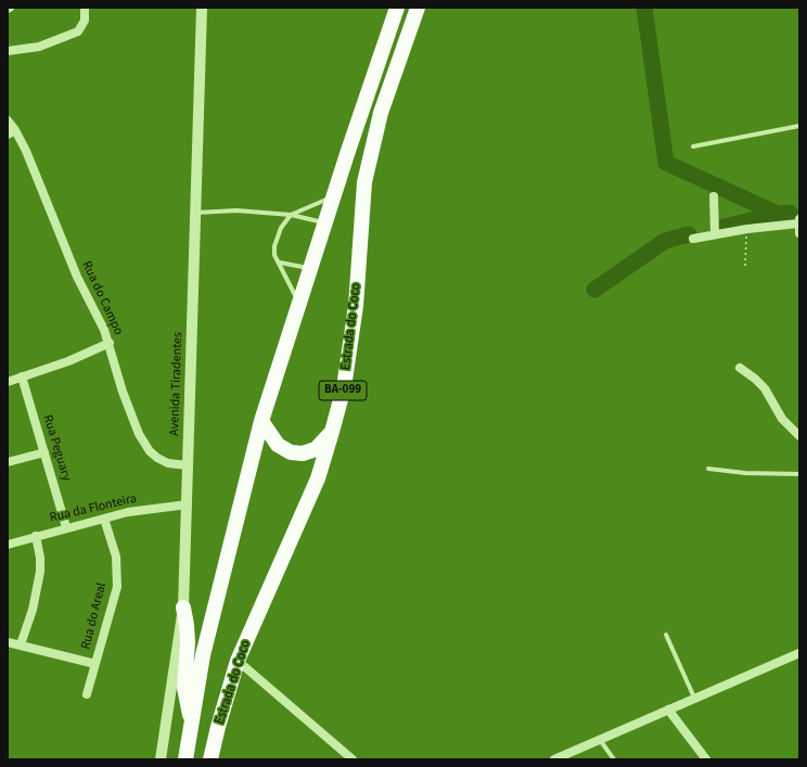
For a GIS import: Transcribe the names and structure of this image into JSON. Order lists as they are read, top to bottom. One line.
{"streets":{"highway":["Estrada do Coco","BA-099"],"street":["Rua do Campo","Avenida Tiradentes","Rua Peguary","Rua da Flonteira","Rua do Areal"]},"crossings":[["Rua do Campo","Avenida Tiradentes"],["Avenida Tiradentes","Rua da Flonteira"],["Rua Peguary","Rua da Flonteira"],["Rua da Flonteira","Rua do Areal"]]}
